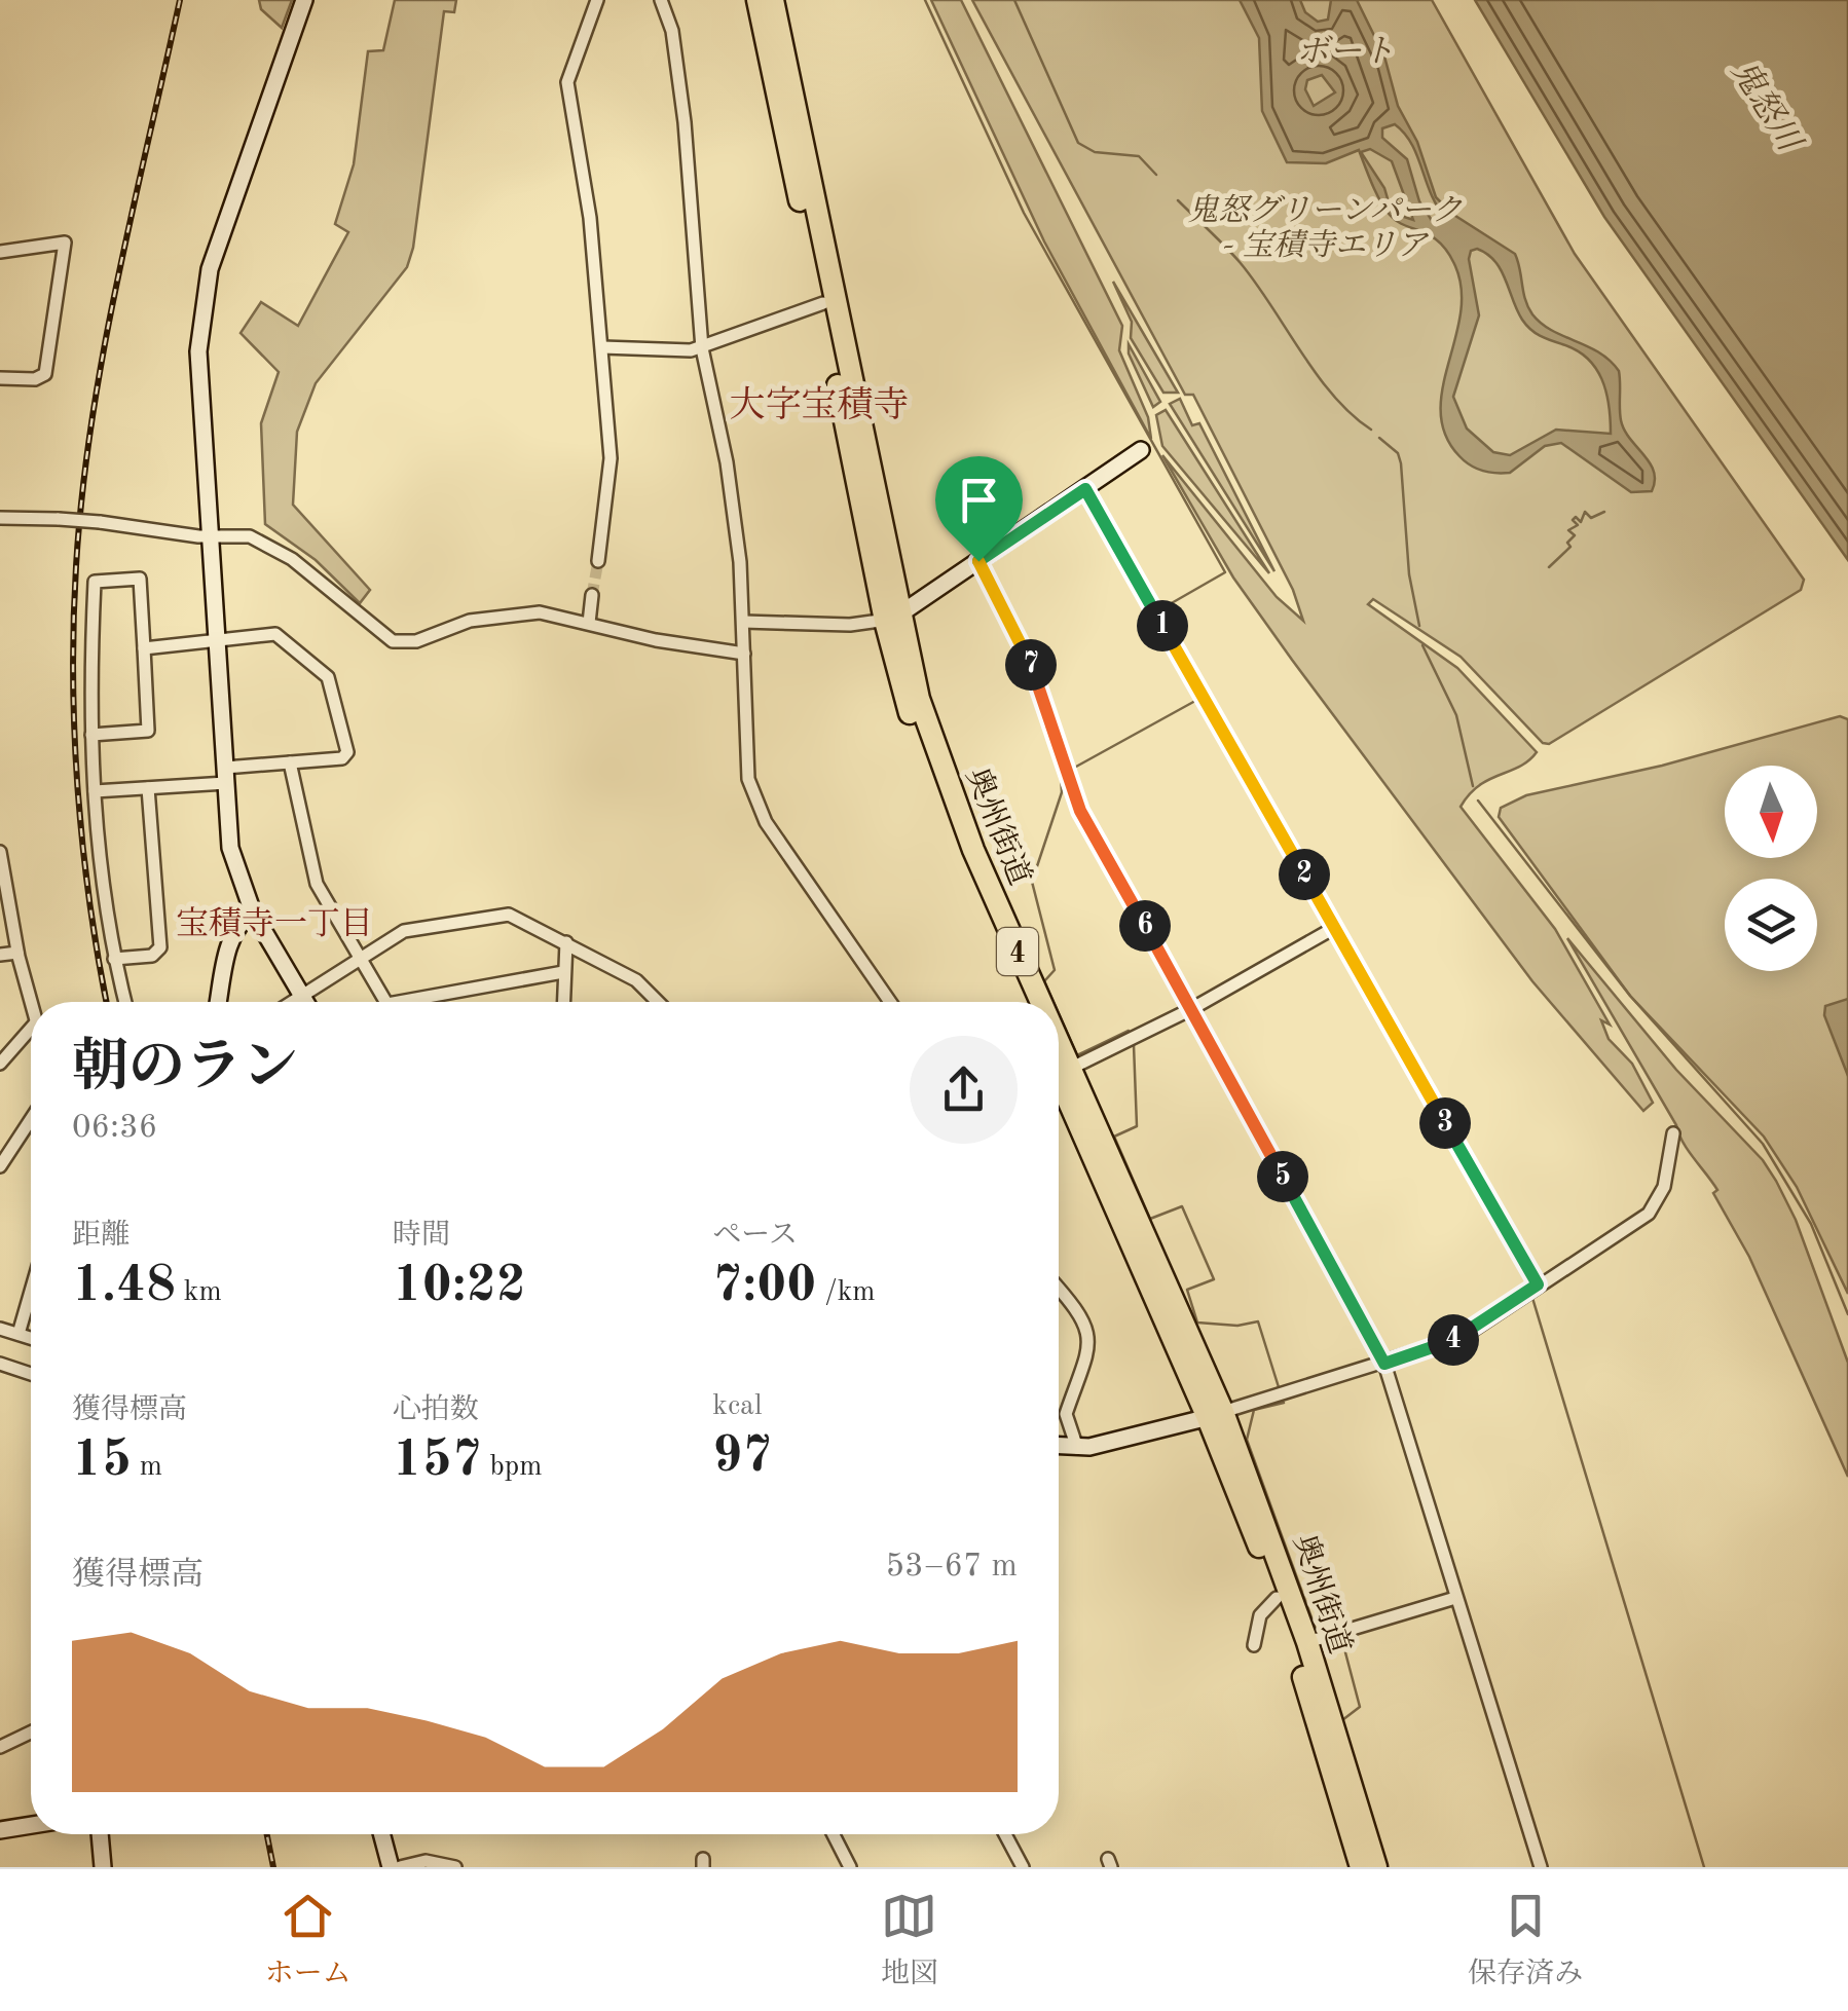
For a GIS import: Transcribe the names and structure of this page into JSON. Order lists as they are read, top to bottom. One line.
{"streets":{"highway":["奥州街道","4"]},"districts":["大字宝積寺","宝積寺一丁目"],"water":["ボート","鬼怒川"],"parks":["鬼怒グリーンパーク - 宝積寺エリア"],"north":"bottom","page":{"pins":["1","7","2","6","3","5","4"],"heading":["朝のラン","06:36"],"stats":[["距離","1.48 km"],["時間","10:22"],["ペース","7:00 /km"],["獲得標高","15 m"],["心拍数","157 bpm"],["kcal","97"]],"chart":["獲得標高","53–67 m"],"tabs":["ホーム","地図","保存済み"]}}
